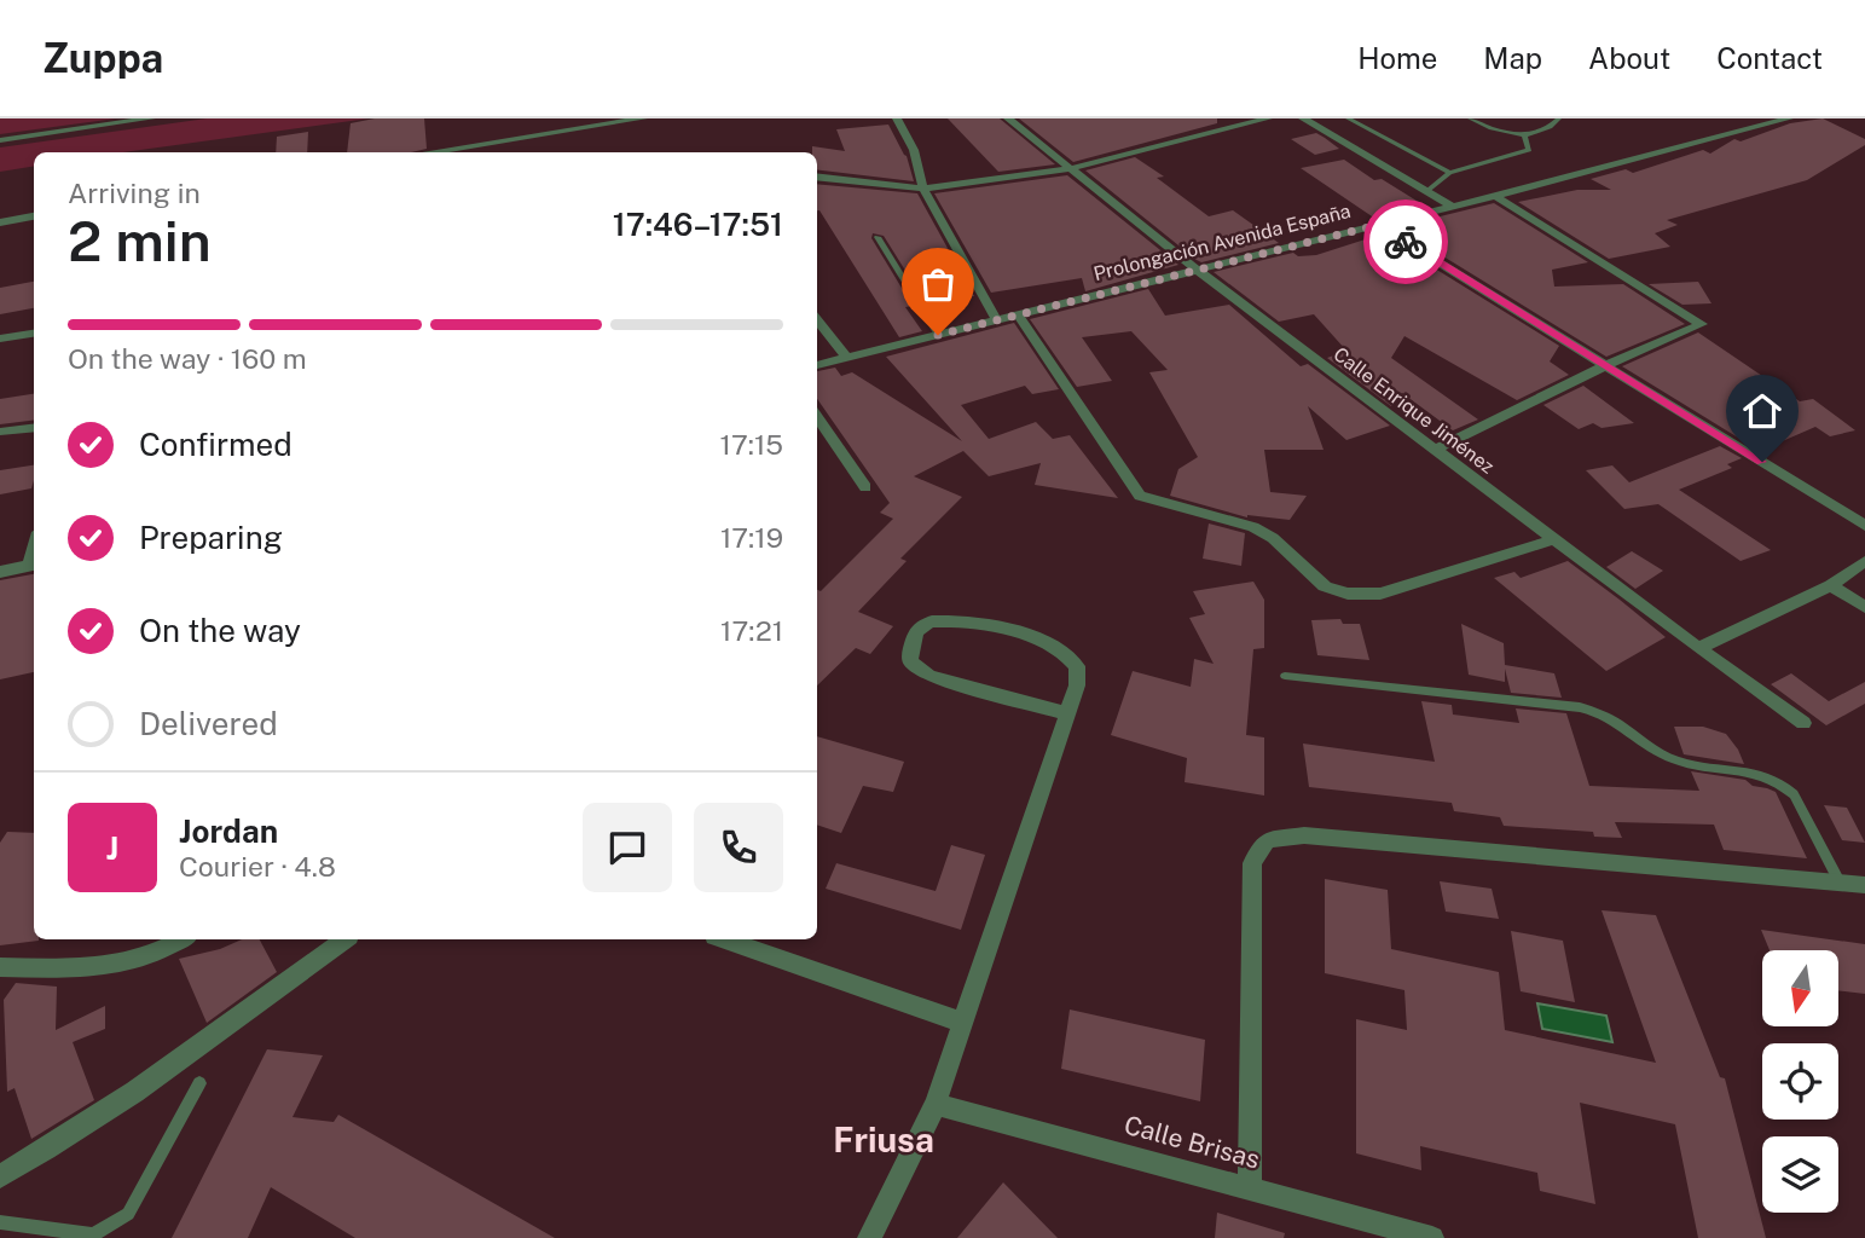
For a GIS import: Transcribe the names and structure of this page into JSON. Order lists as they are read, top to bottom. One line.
{"streets":{"street":["Prolongación Avenida España","Calle Enrique Jiménez","Calle Brisas"]},"crossings":[["Prolongación Avenida España","Calle Enrique Jiménez"]],"districts":["Friusa"],"north":"bottom","page":{"header":"Zuppa","nav":["Home","Map","About","Contact"],"heading":["2 min","Arriving in","17:46–17:51"],"panel":["Jordan","Courier · 4.8"],"bar":"On the way · 160 m","list":[["Confirmed","17:15"],["Preparing","17:19"],["On the way","17:21"],"Delivered"],"round":"J"}}
